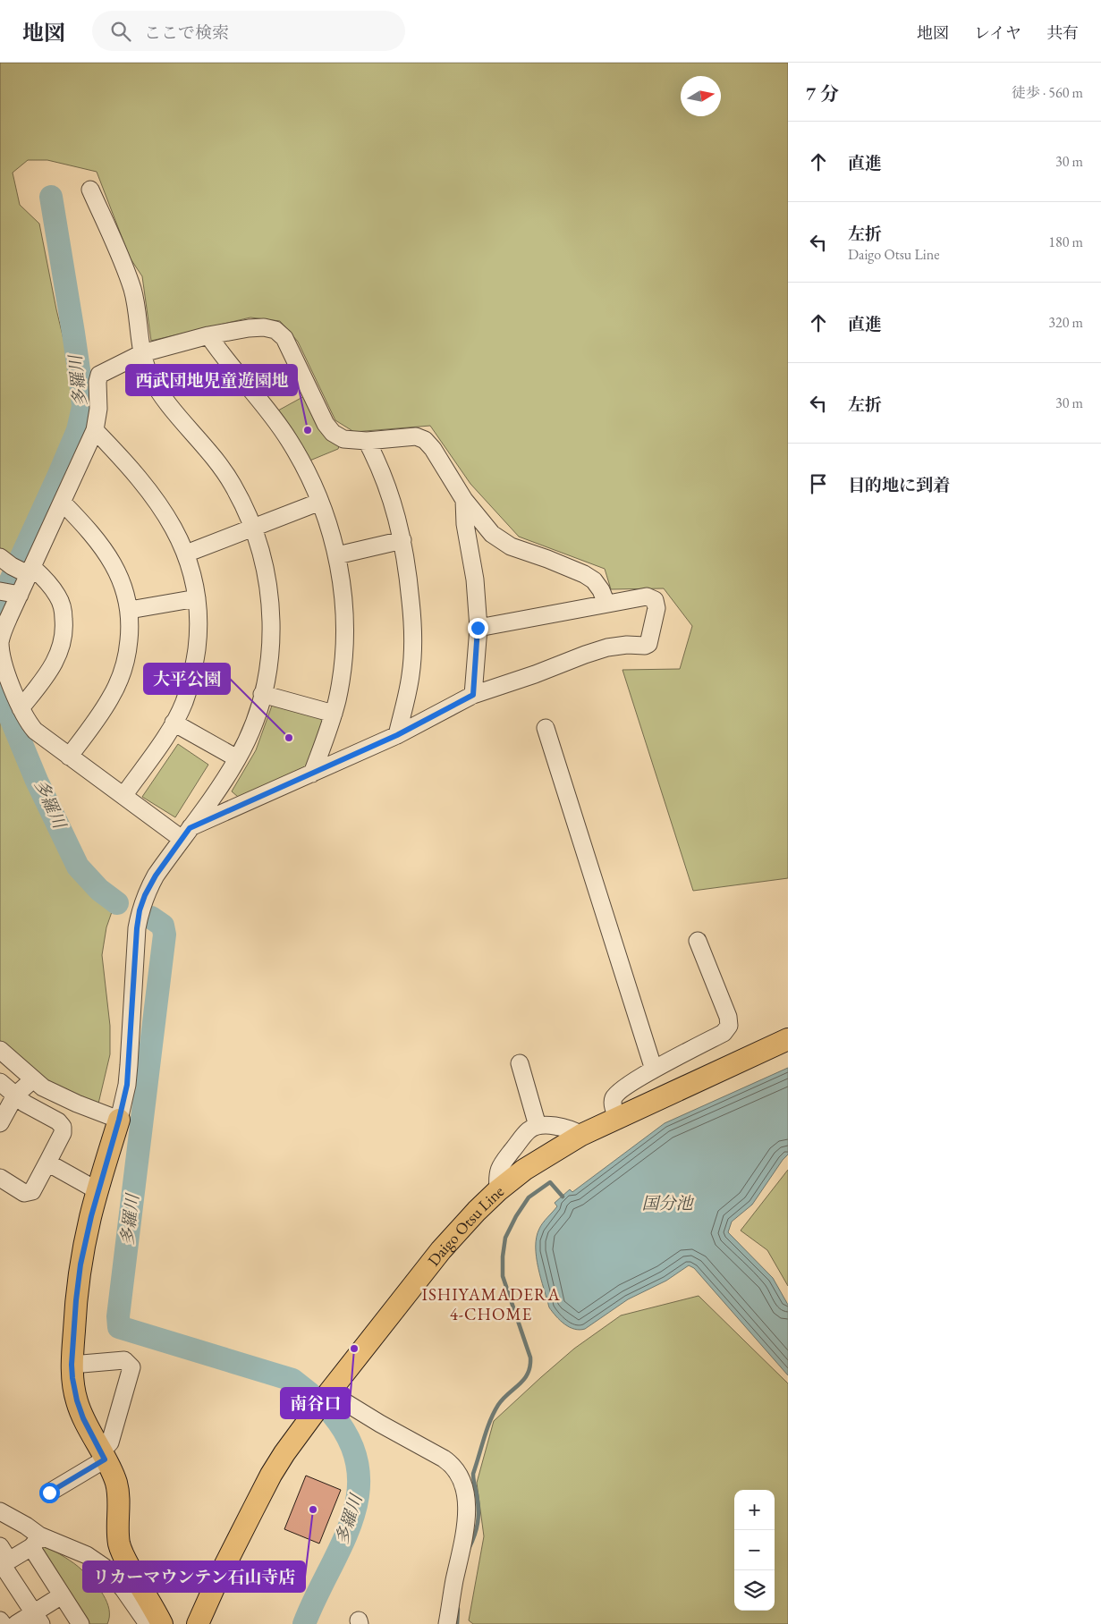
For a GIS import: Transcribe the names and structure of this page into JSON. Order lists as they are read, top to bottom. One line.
{"streets":{"main road":["Daigo Otsu Line"]},"districts":["ISHIYAMADERA 4-CHOME"],"water":["多羅川","国分池"],"places":["西武団地児童遊園地","大平公園","南谷口","リカーマウンテン石山寺店"],"north":"right","page":{"header":"地図","search":"ここで検索","nav":["地図","レイヤ","共有"],"heading":["7 分","徒歩 · 560 m"],"list":[["直進","30 m"],["左折","Daigo Otsu Line","180 m"],["直進","320 m"],["左折","30 m"],"目的地に到着"],"map_buttons":["+","−"]}}
